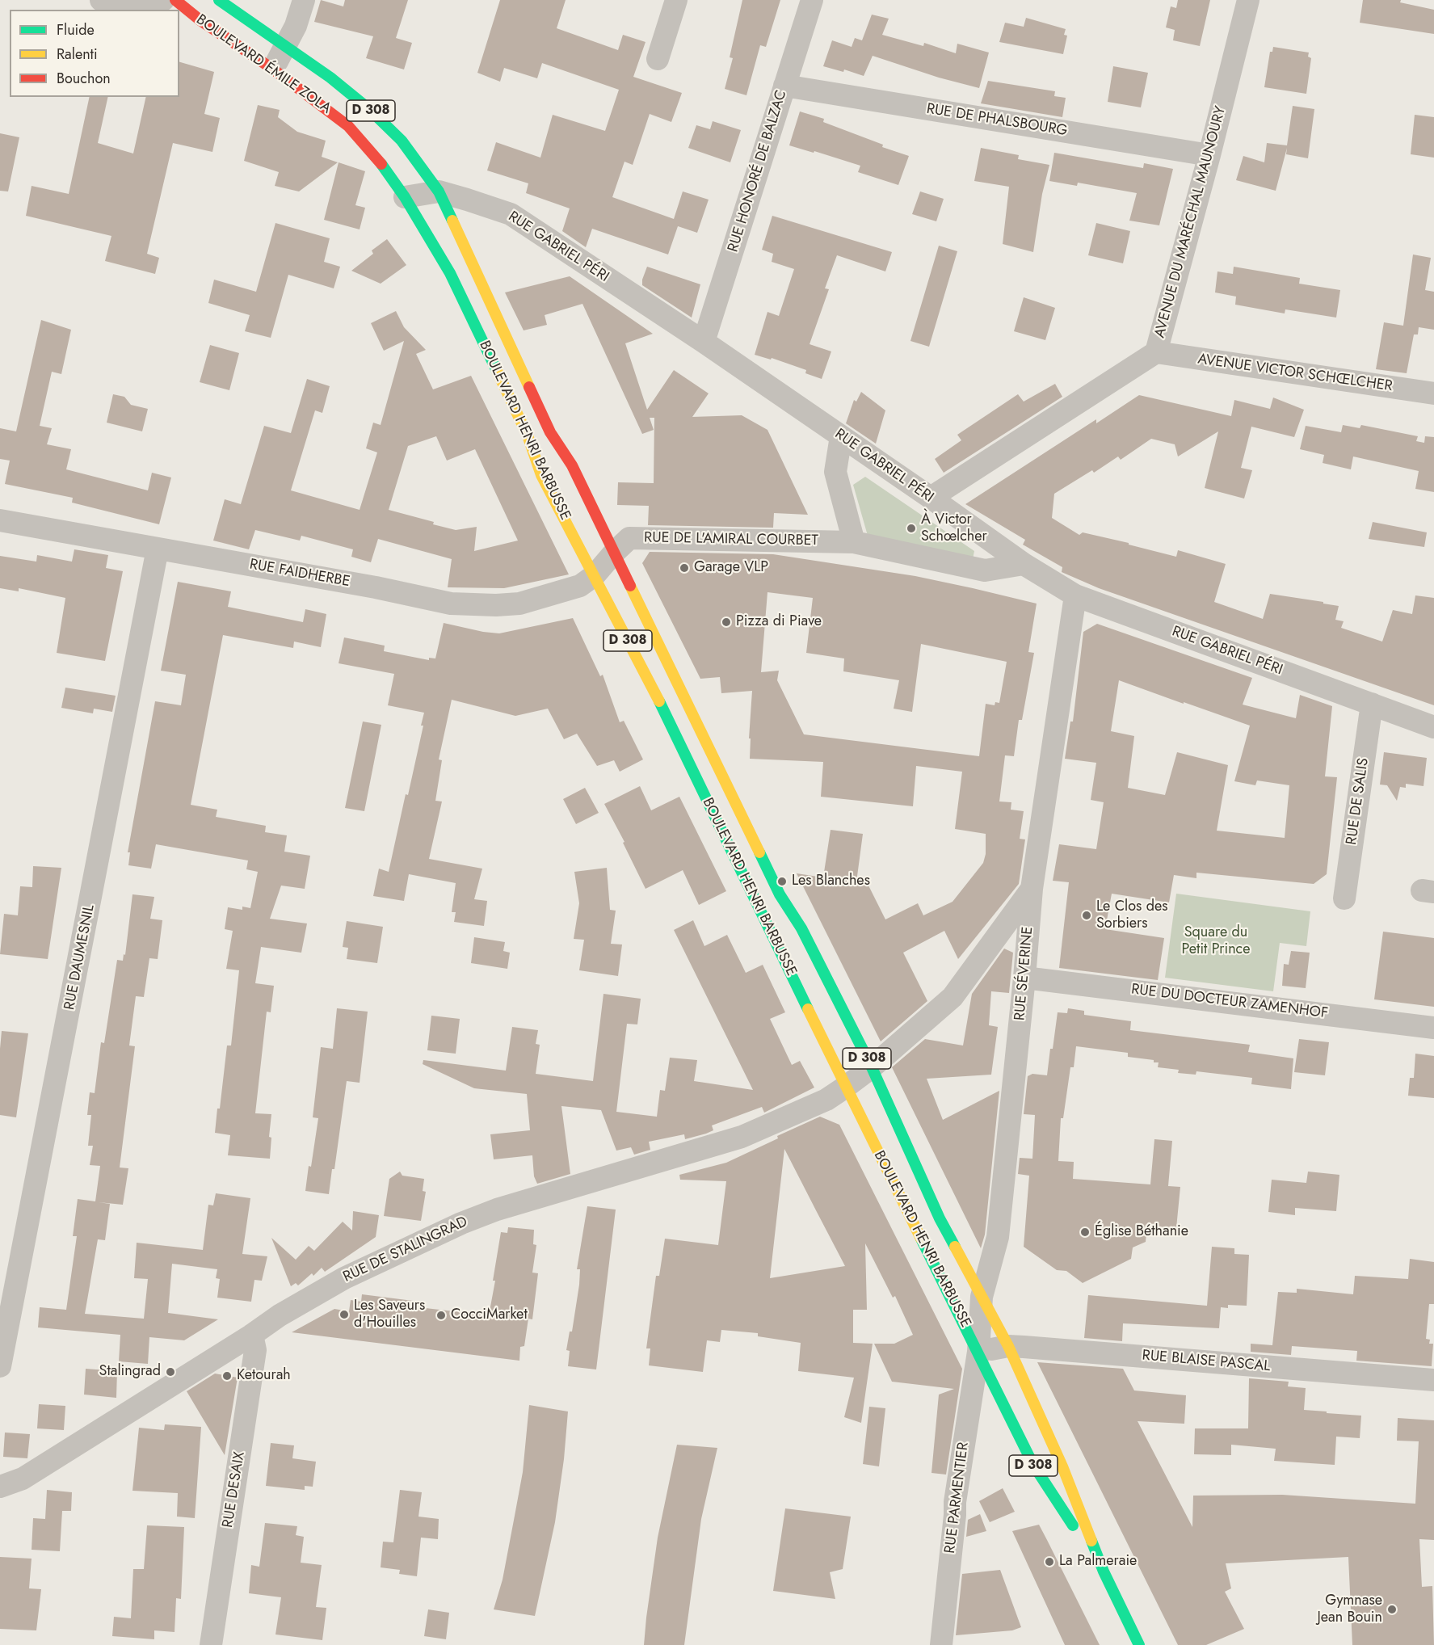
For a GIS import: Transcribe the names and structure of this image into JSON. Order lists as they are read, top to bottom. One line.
{"streets":{"main road":["BOULEVARD ÉMILE ZOLA","D 308","BOULEVARD HENRI BARBUSSE"],"street":["RUE DE PHALSBOURG","RUE HONORÉ DE BALZAC","AVENUE DU MARÉCHAL MAUNOURY","RUE GABRIEL PÉRI","AVENUE VICTOR SCHŒLCHER","RUE DE L'AMIRAL COURBET","RUE FAIDHERBE","RUE DE SALIS","RUE DAUMESNIL","RUE SÉVERINE","RUE DU DOCTEUR ZAMENHOF","RUE DE STALINGRAD","RUE BLAISE PASCAL","RUE DESAIX","RUE PARMENTIER"]},"crossings":[["BOULEVARD ÉMILE ZOLA","RUE GABRIEL PÉRI"],["BOULEVARD ÉMILE ZOLA","BOULEVARD HENRI BARBUSSE"],["RUE DE PHALSBOURG","RUE HONORÉ DE BALZAC"],["RUE DE PHALSBOURG","AVENUE DU MARÉCHAL MAUNOURY"],["RUE HONORÉ DE BALZAC","RUE GABRIEL PÉRI"],["AVENUE DU MARÉCHAL MAUNOURY","RUE GABRIEL PÉRI"],["AVENUE DU MARÉCHAL MAUNOURY","AVENUE VICTOR SCHŒLCHER"],["RUE GABRIEL PÉRI","BOULEVARD HENRI BARBUSSE"],["RUE GABRIEL PÉRI","RUE DE L'AMIRAL COURBET"],["RUE GABRIEL PÉRI","RUE DE SALIS"],["RUE GABRIEL PÉRI","RUE SÉVERINE"],["BOULEVARD HENRI BARBUSSE","RUE DE L'AMIRAL COURBET"],["BOULEVARD HENRI BARBUSSE","RUE FAIDHERBE"],["BOULEVARD HENRI BARBUSSE","RUE SÉVERINE"],["BOULEVARD HENRI BARBUSSE","RUE DE STALINGRAD"],["BOULEVARD HENRI BARBUSSE","RUE BLAISE PASCAL"],["BOULEVARD HENRI BARBUSSE","RUE PARMENTIER"],["RUE DE L'AMIRAL COURBET","RUE FAIDHERBE"],["RUE FAIDHERBE","RUE DAUMESNIL"],["RUE SÉVERINE","RUE DU DOCTEUR ZAMENHOF"],["RUE SÉVERINE","RUE DE STALINGRAD"],["RUE SÉVERINE","RUE BLAISE PASCAL"],["RUE SÉVERINE","RUE PARMENTIER"],["RUE DE STALINGRAD","RUE DESAIX"],["RUE BLAISE PASCAL","RUE PARMENTIER"]],"parks":["Square du Petit Prince"],"places":["À Victor Schœlcher","Garage VLP","Pizza di Piave","Les Blanches","Le Clos des Sorbiers","Église Béthanie","Les Saveurs d'Houilles","CocciMarket","Stalingrad","Ketourah","La Palmeraie","Gymnase Jean Bouin"],"legend":["Fluide","Ralenti","Bouchon"]}
